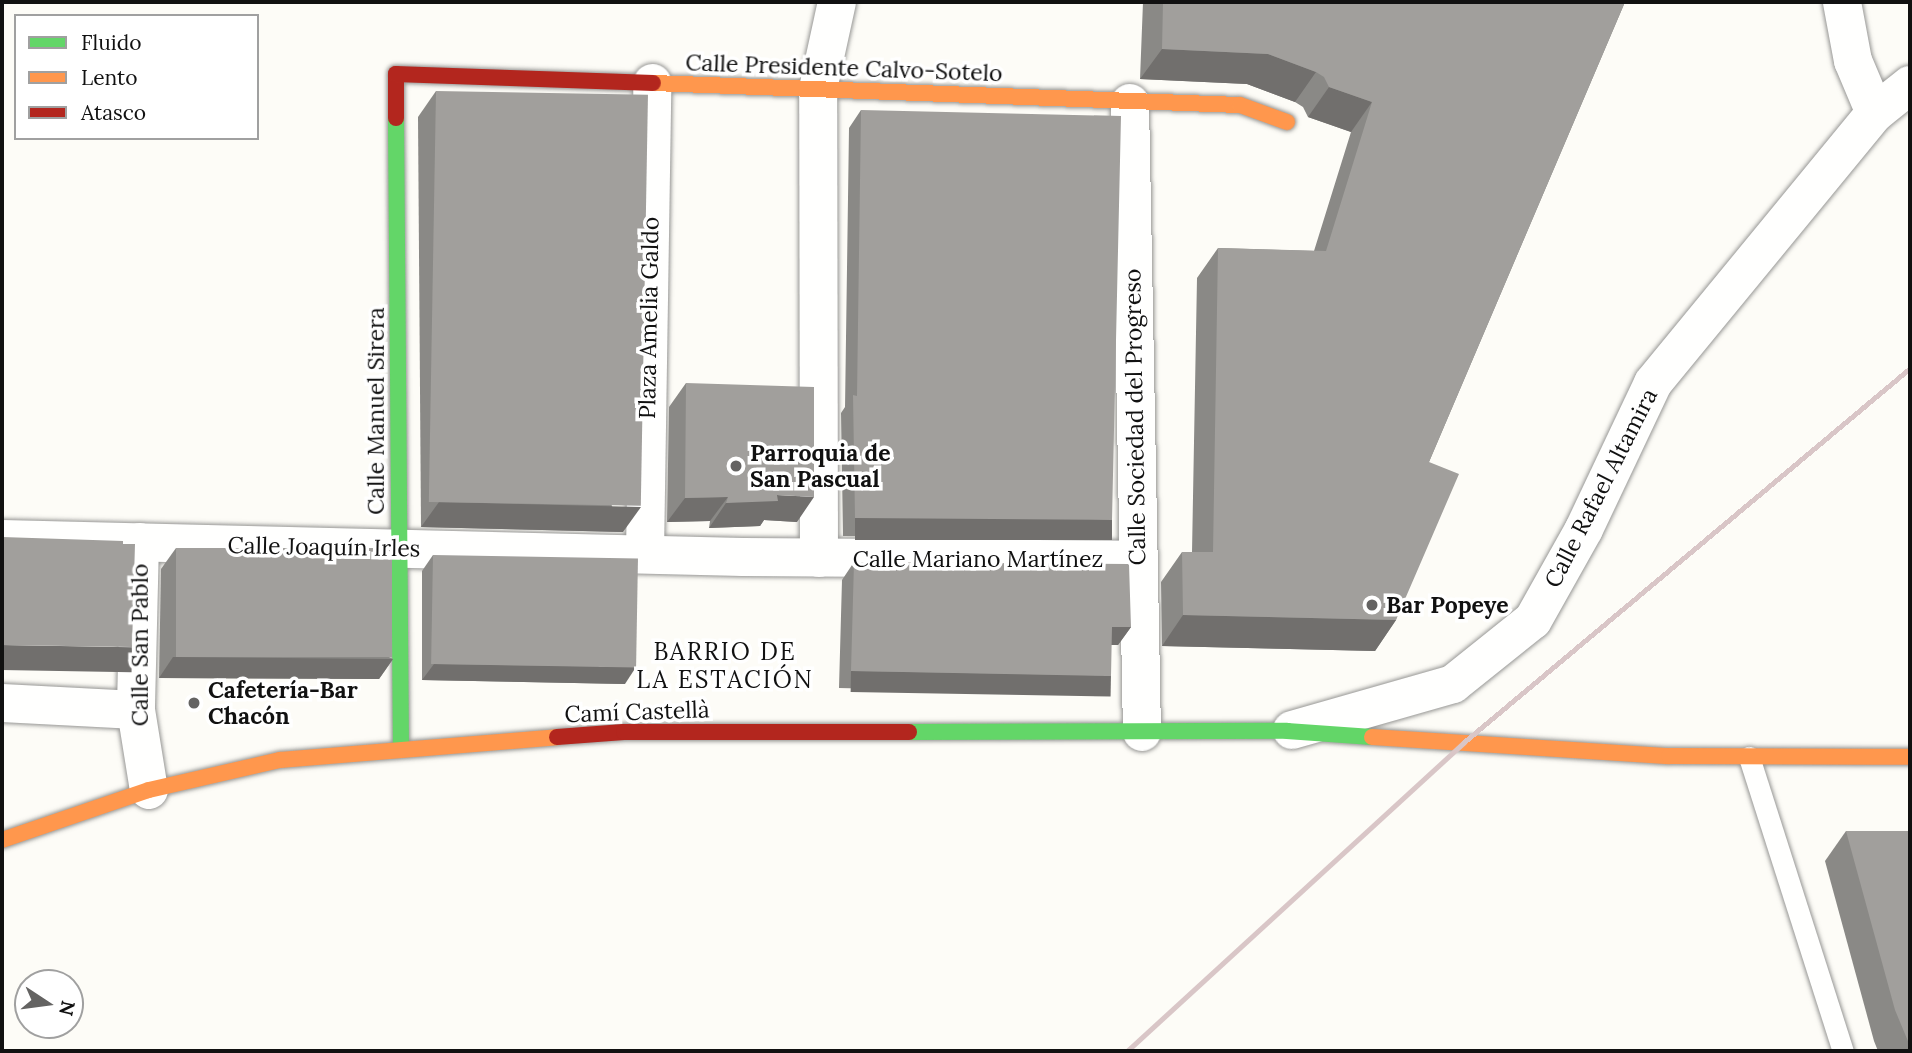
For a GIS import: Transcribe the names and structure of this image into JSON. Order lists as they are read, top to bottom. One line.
{"streets":{"street":["Calle Presidente Calvo-Sotelo","Plaza Amelia Galdo","Calle Manuel Sirera","Calle Sociedad del Progreso","Calle Rafael Altamira","Calle Joaquín Irles","Calle Mariano Martínez","Calle San Pablo","Camí Castellà"]},"crossings":[["Calle Presidente Calvo-Sotelo","Plaza Amelia Galdo"],["Calle Presidente Calvo-Sotelo","Calle Manuel Sirera"],["Calle Presidente Calvo-Sotelo","Calle Sociedad del Progreso"],["Plaza Amelia Galdo","Calle Joaquín Irles"],["Calle Manuel Sirera","Calle Joaquín Irles"],["Calle Manuel Sirera","Camí Castellà"],["Calle Sociedad del Progreso","Calle Mariano Martínez"],["Calle Sociedad del Progreso","Camí Castellà"],["Calle Rafael Altamira","Camí Castellà"],["Calle Joaquín Irles","Calle Mariano Martínez"],["Calle Joaquín Irles","Calle San Pablo"],["Calle San Pablo","Camí Castellà"]],"districts":["BARRIO DE LA ESTACIÓN"],"places":["Parroquia de San Pascual","Bar Popeye","Cafetería-Bar Chacón"],"legend":["Fluido","Lento","Atasco"],"north":"right"}
